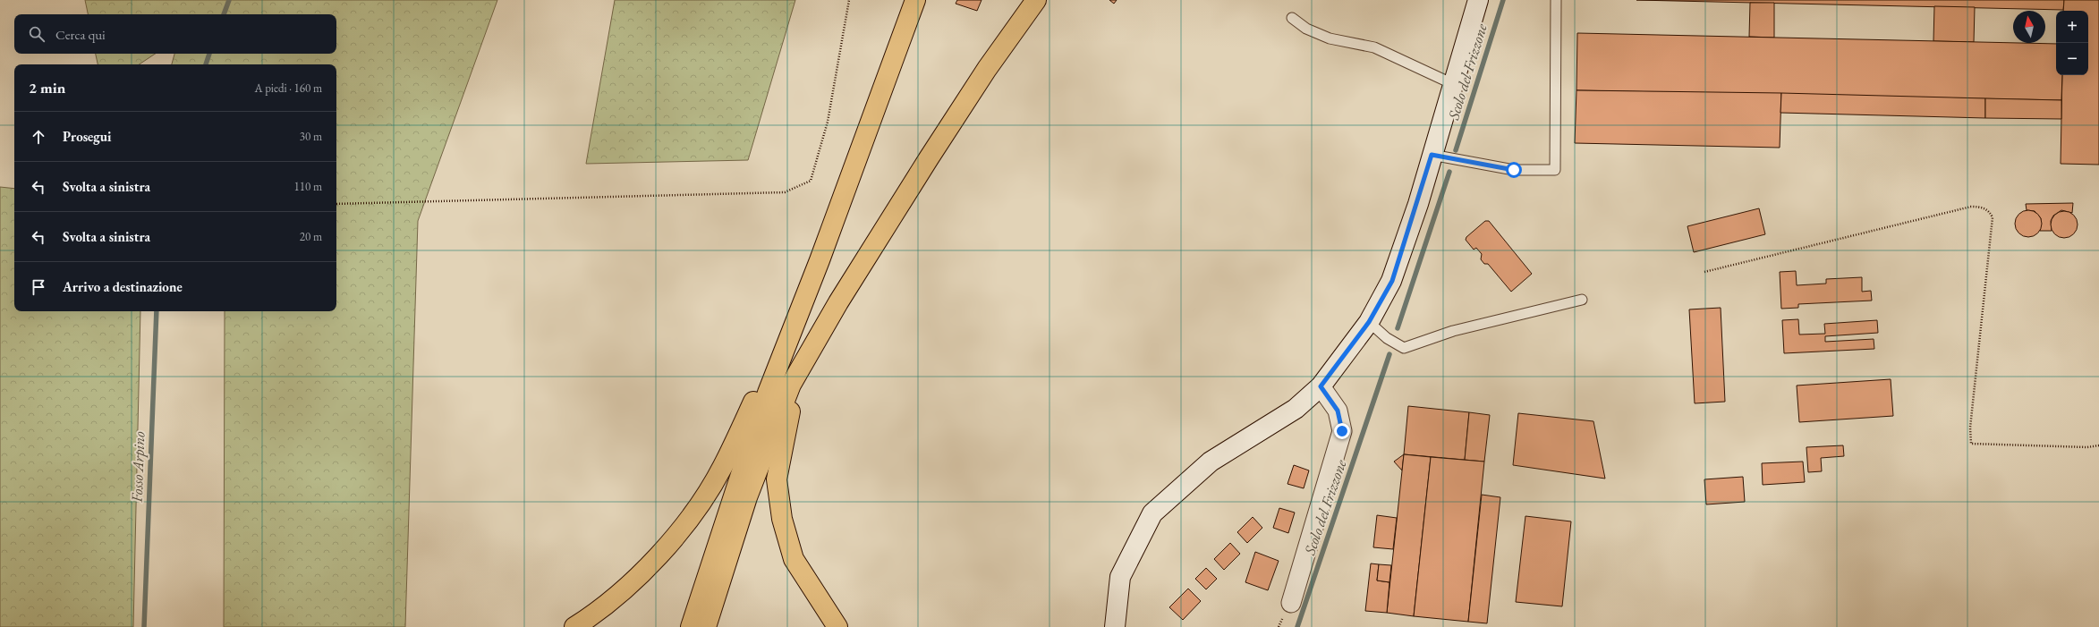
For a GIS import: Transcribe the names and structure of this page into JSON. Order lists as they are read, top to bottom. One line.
{"water":["Scolo del Frizzone","Fosso Arpino"],"north":"top","page":{"map_buttons":["+","−"],"search":"Cerca qui","heading":["2 min","A piedi · 160 m"],"list":[["Prosegui","30 m"],["Svolta a sinistra","110 m"],["Svolta a sinistra","20 m"],"Arrivo a destinazione"]}}
